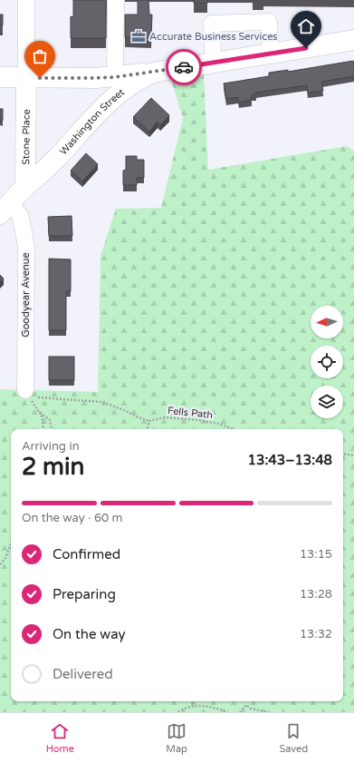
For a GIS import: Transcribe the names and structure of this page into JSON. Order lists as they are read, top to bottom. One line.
{"streets":{"main road":["Washington Street","Stone Place"],"street":["Goodyear Avenue"],"path":["Fells Path"]},"crossings":[["Washington Street","Stone Place"],["Washington Street","Goodyear Avenue"]],"places":{"office":["Accurate Business Services"]},"north":"left","page":{"heading":["2 min","Arriving in","13:43–13:48"],"bar":"On the way · 60 m","list":[["Confirmed","13:15"],["Preparing","13:28"],["On the way","13:32"],"Delivered"],"tabs":["Home","Map","Saved"]}}
